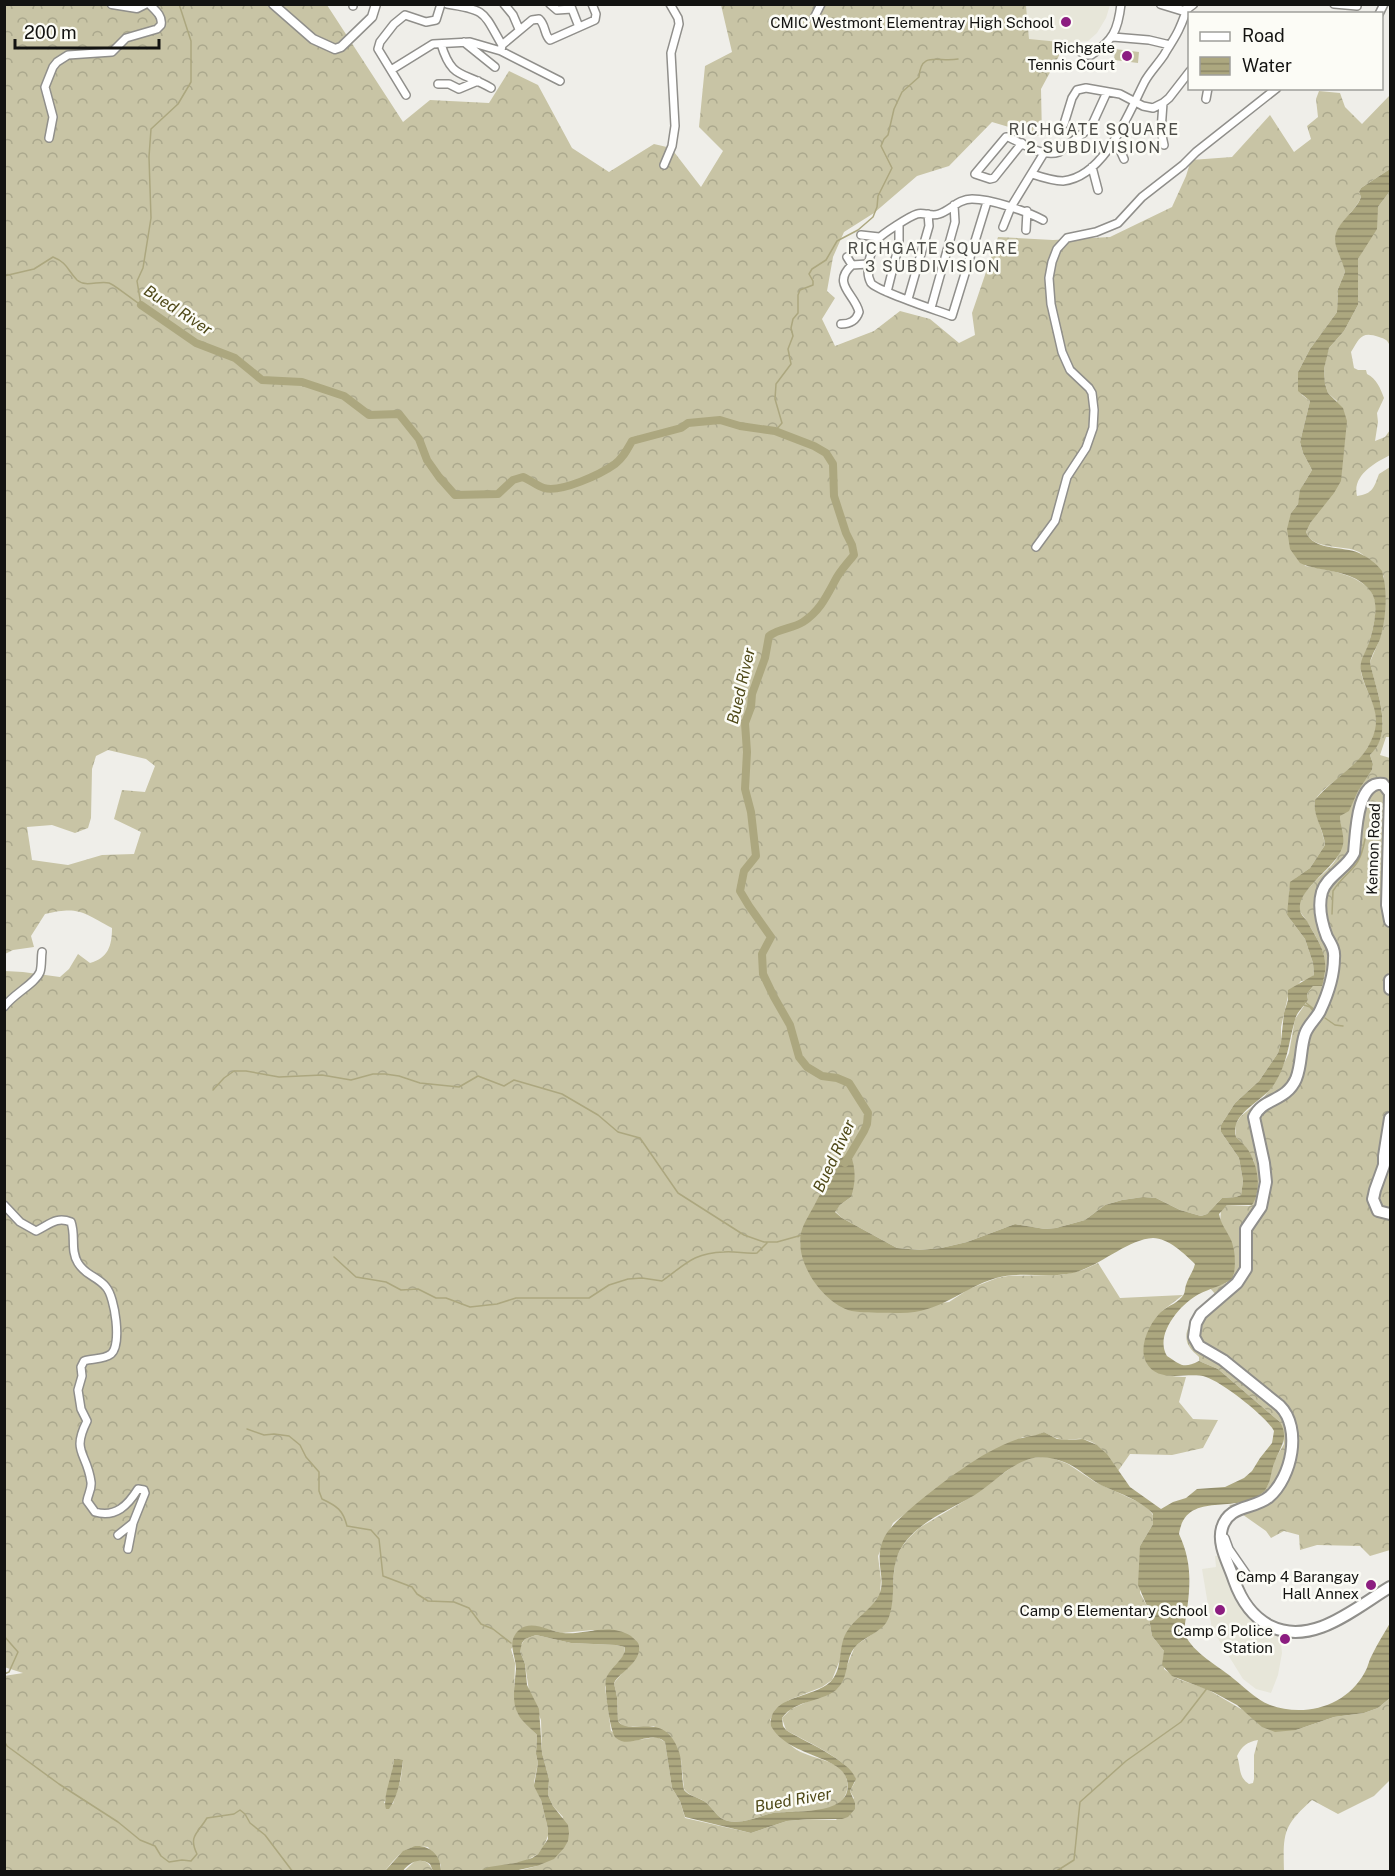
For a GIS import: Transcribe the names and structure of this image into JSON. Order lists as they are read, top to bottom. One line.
{"streets":{"highway":["Kennon Road"]},"districts":["RICHGATE SQUARE 2 SUBDIVISION","RICHGATE SQUARE 3 SUBDIVISION"],"water":["Bued River"],"places":["CMIC Westmont Elementray High School","Richgate Tennis Court","Camp 4 Barangay Hall Annex","Camp 6 Elementary School","Camp 6 Police Station"],"legend":["Road","Water"],"scale_bar":"200 m"}
